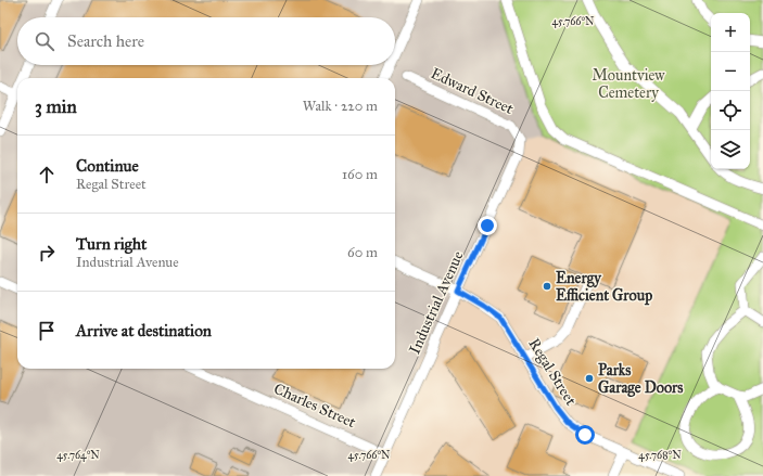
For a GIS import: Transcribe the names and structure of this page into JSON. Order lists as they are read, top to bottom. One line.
{"streets":{"street":["Edward Street","Industrial Avenue","Regal Street","Charles Street"]},"crossings":[["Edward Street","Industrial Avenue"],["Industrial Avenue","Regal Street"],["Industrial Avenue","Charles Street"]],"parks":["Mountview Cemetery"],"places":["Energy Efficient Group","Parks Garage Doors"],"page":{"map_buttons":["+","−"],"search":"Search here","heading":["3 min","Walk · 220 m"],"list":[["Continue","Regal Street","160 m"],["Turn right","Industrial Avenue","60 m"],"Arrive at destination"]},"coordinates":["45.766°N","45.764°N","45.768°N"]}
